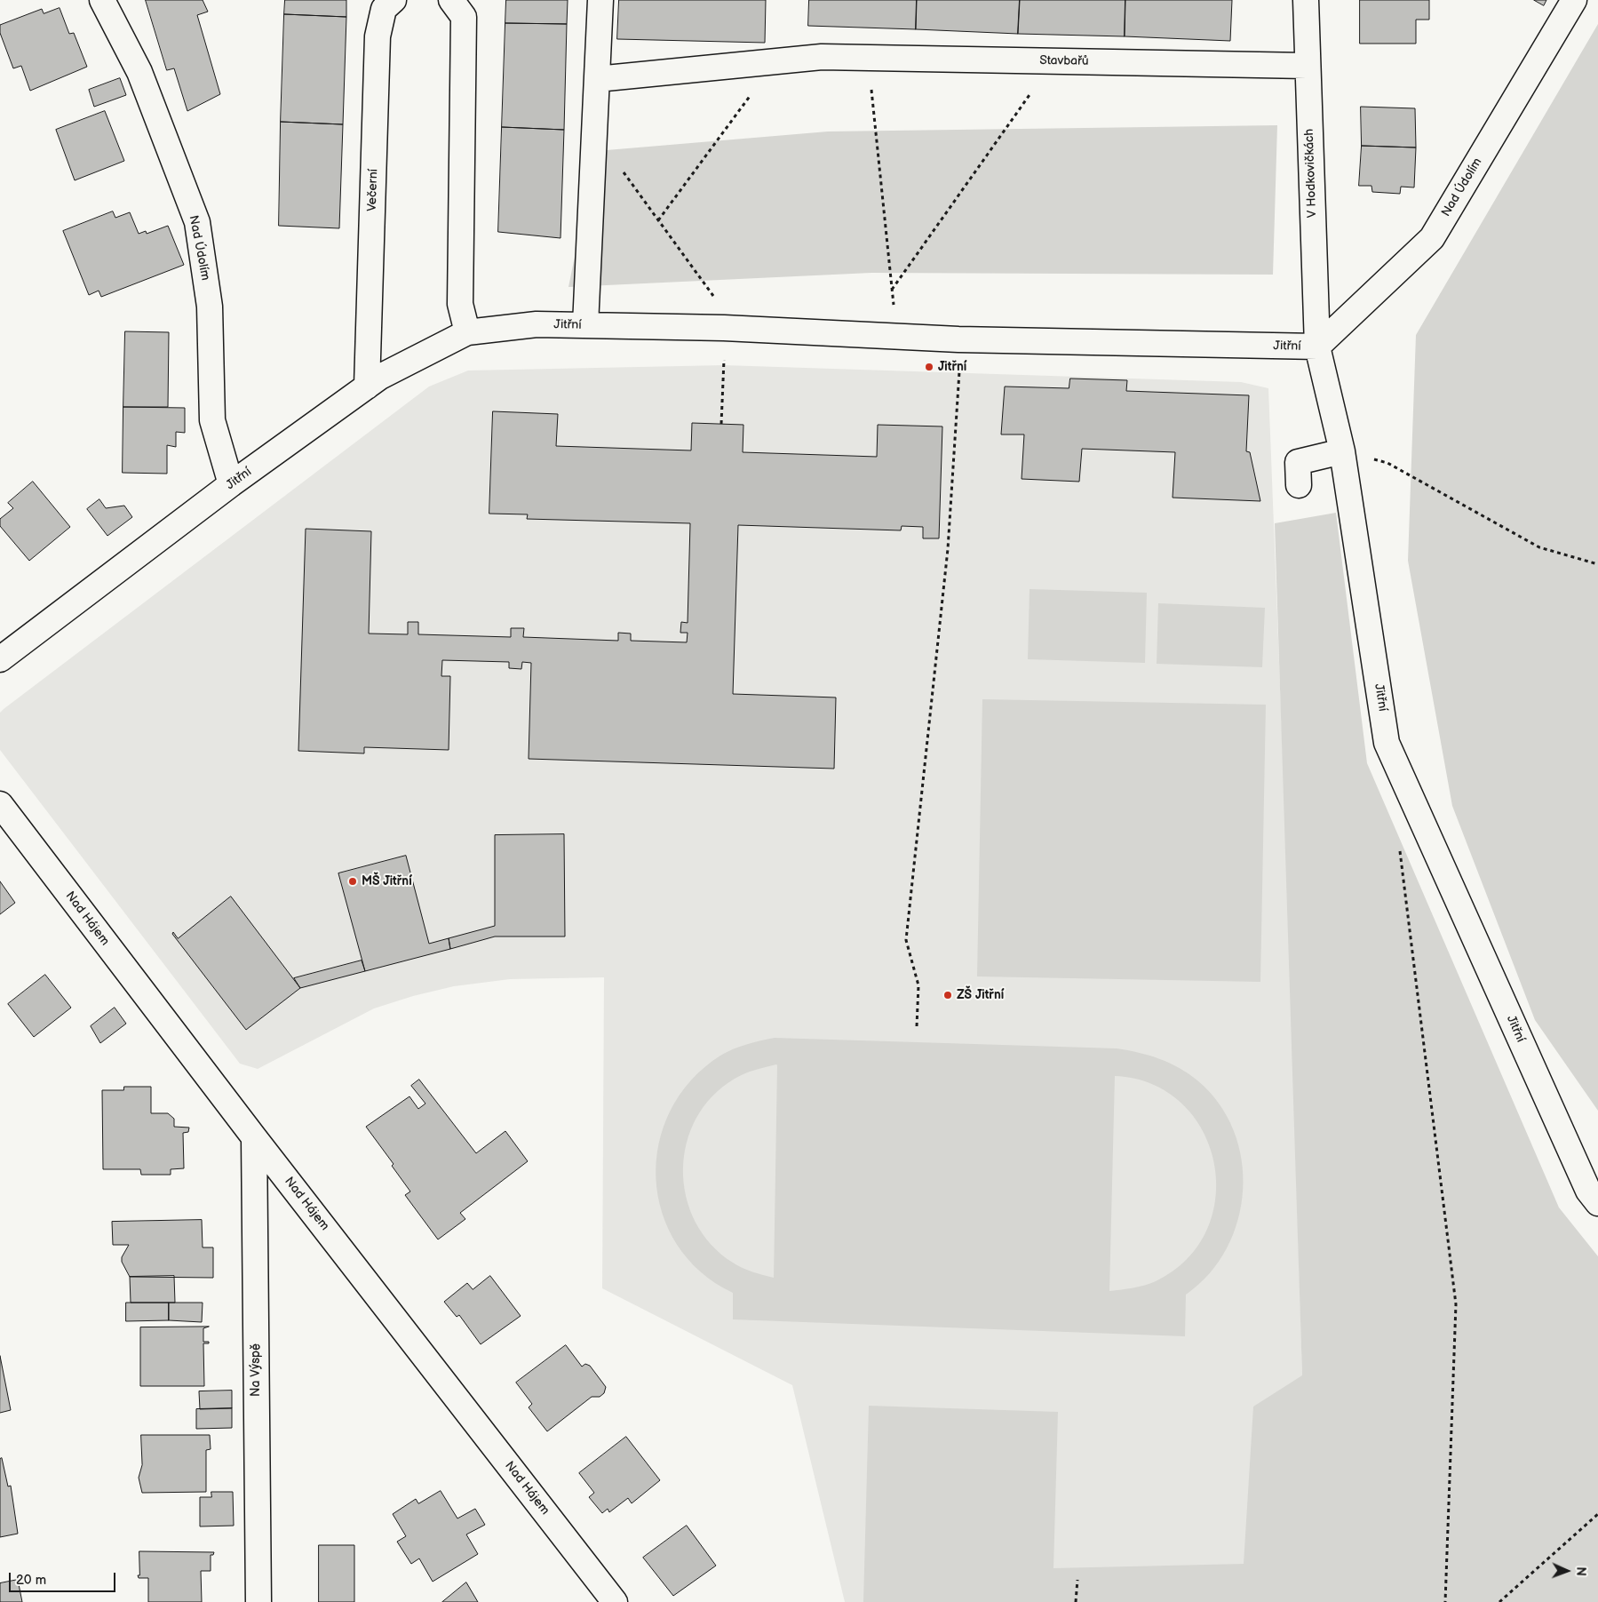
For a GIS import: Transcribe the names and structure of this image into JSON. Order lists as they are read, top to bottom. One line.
{"streets":{"street":["Stavbařů","V Hodkovičkách","Nad Údolím","Večerní","Jitřní","Nad Hájem","Na Výspě"]},"crossings":[["Stavbařů","V Hodkovičkách"],["V Hodkovičkách","Nad Údolím"],["V Hodkovičkách","Jitřní"],["Nad Údolím","Jitřní"],["Večerní","Jitřní"],["Nad Hájem","Na Výspě"]],"places":["Jitřní","MŠ Jitřní","ZŠ Jitřní"],"scale_bar":"20 m","north":"right"}
